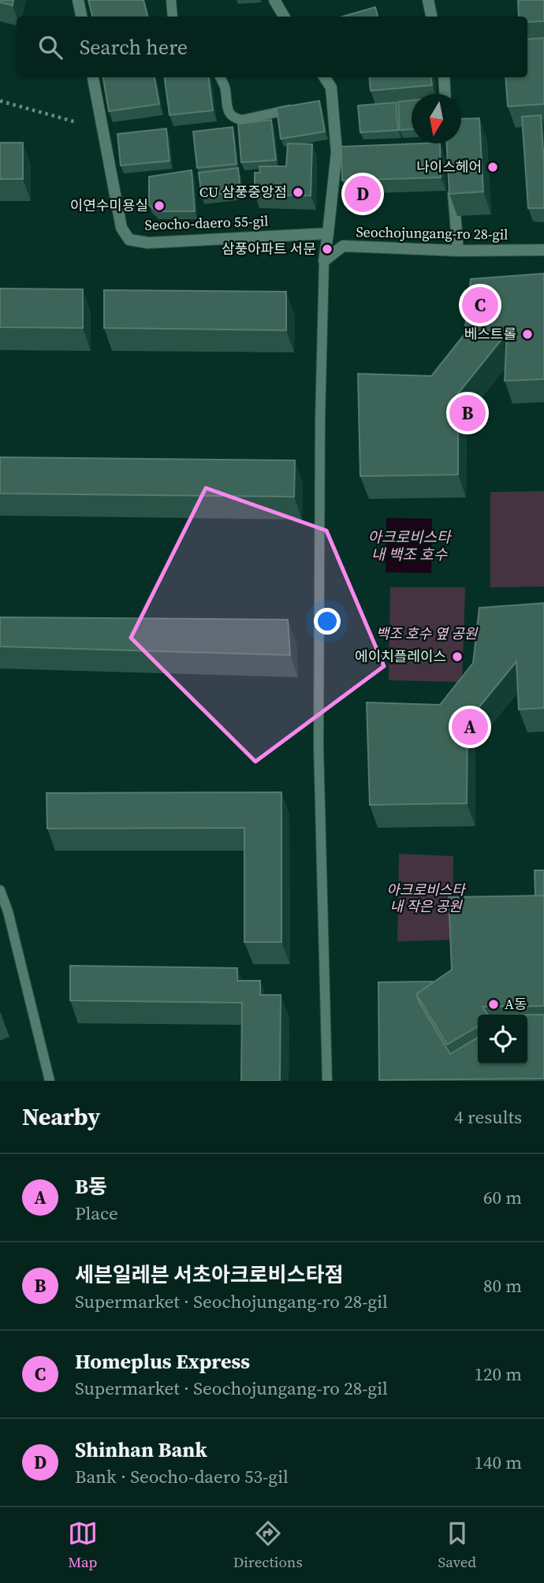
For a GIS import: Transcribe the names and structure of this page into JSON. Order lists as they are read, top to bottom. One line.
{"streets":{"street":["Seocho-daero 55-gil","Seochojungang-ro 28-gil"]},"water":["아크로비스타 내 백조 호수"],"parks":["백조 호수 옆 공원","아크로비스타 내 작은 공원"],"places":["나이스헤어","CU 삼풍중앙점","이연수미용실","삼풍아파트 서문","베스트롤","에이치플레이스","A동"],"north":"bottom","page":{"search":"Search here","pins":["D","C","B","A"],"heading":["Nearby","4 results"],"list":[{"mark":"A","name":"B동","note":"Place","value":"60 m"},{"mark":"B","name":"세븐일레븐 서초아크로비스타점","note":"Supermarket · Seochojungang-ro 28-gil","value":"80 m"},{"mark":"C","name":"Homeplus Express","note":"Supermarket · Seochojungang-ro 28-gil","value":"120 m"},{"mark":"D","name":"Shinhan Bank","note":"Bank · Seocho-daero 53-gil","value":"140 m"}],"nav":["Map","Directions","Saved"]}}
